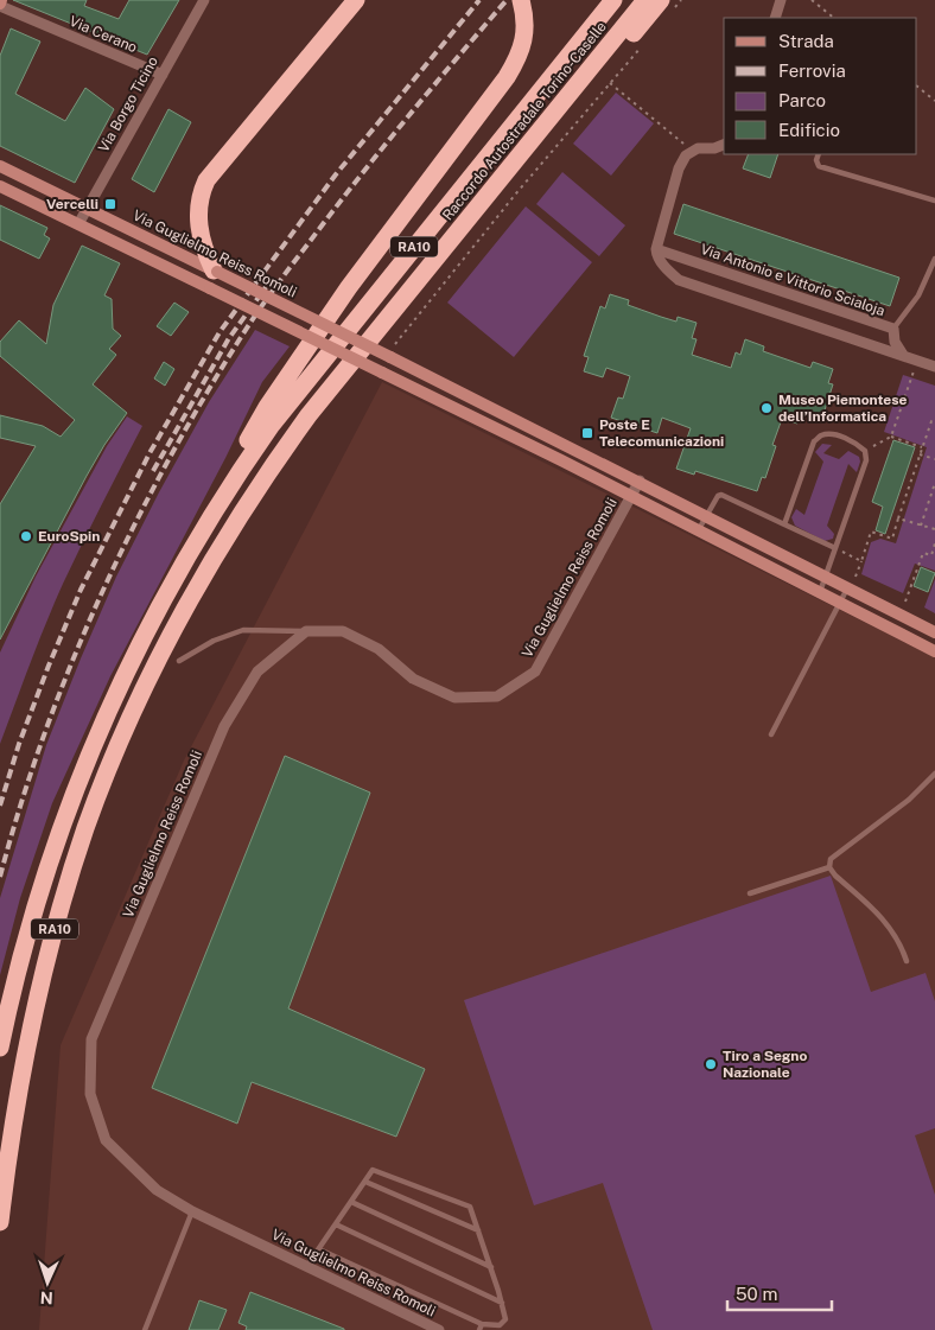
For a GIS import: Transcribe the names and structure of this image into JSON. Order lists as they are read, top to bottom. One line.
{"streets":{"highway":["Raccordo Autostradale Torino-Caselle","RA10"],"main road":["Via Guglielmo Reiss Romoli"],"street":["Via Cerano","Via Borgo Ticino","Via Antonio e Vittorio Scialoja"]},"crossings":[["Via Cerano","Via Borgo Ticino"],["Via Borgo Ticino","Via Guglielmo Reiss Romoli"],["Raccordo Autostradale Torino-Caselle","RA10"]],"places":{"transit":["Vercelli","Poste E Telecomunicazioni"],"other":["Museo Piemontese dell’Informatica","EuroSpin","Tiro a Segno Nazionale"]},"legend":["Strada","Ferrovia","Parco","Edificio"],"scale_bar":"50 m","north":"bottom"}
